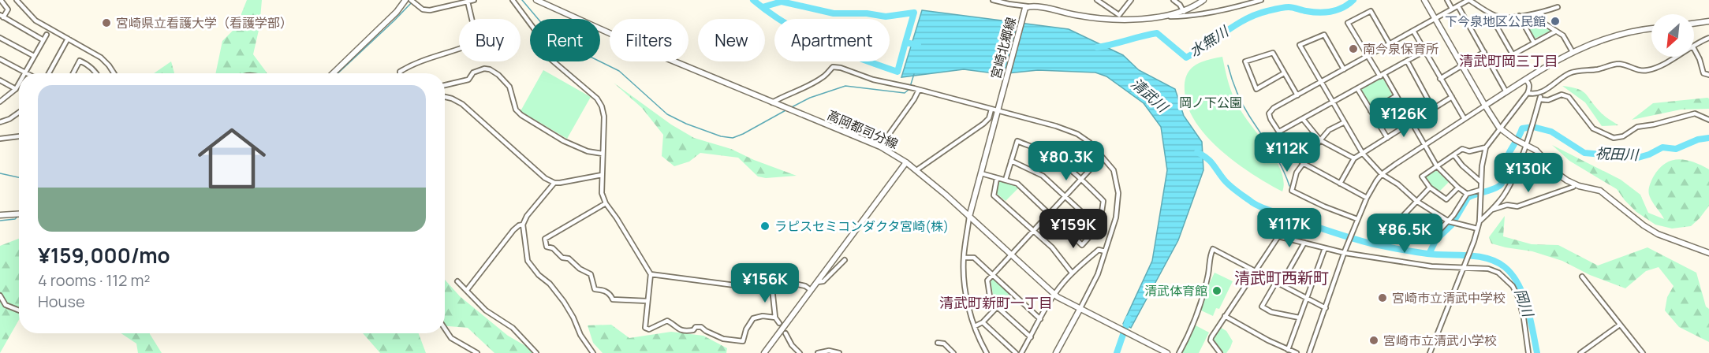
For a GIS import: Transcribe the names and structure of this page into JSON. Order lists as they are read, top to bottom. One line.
{"streets":{"main road":["宮崎北郷線","高岡都司分線"]},"crossings":[["宮崎北郷線","高岡都司分線"]],"districts":["清武町岡三丁目","清武町西新町","清武町新町一丁目"],"water":["水無川","清武川","祝田川","岡川"],"parks":["岡ノ下公園"],"places":["下今泉地区公民館","宮崎県立看護大学（看護学部）","南今泉保育所","ラピスセミコンダクタ宮崎(株)","清武体育館","宮崎市立清武中学校","宮崎市立清武小学校"],"north":"bottom left","page":{"chip":["Buy","Rent","Filters","New","Apartment"],"list":[{"name":"¥159,000/mo","note":"4 rooms · 112 m² · House"}],"price":["¥126K","¥112K","¥80.3K","¥130K","¥117K","¥159K","¥86.5K","¥156K"]}}
